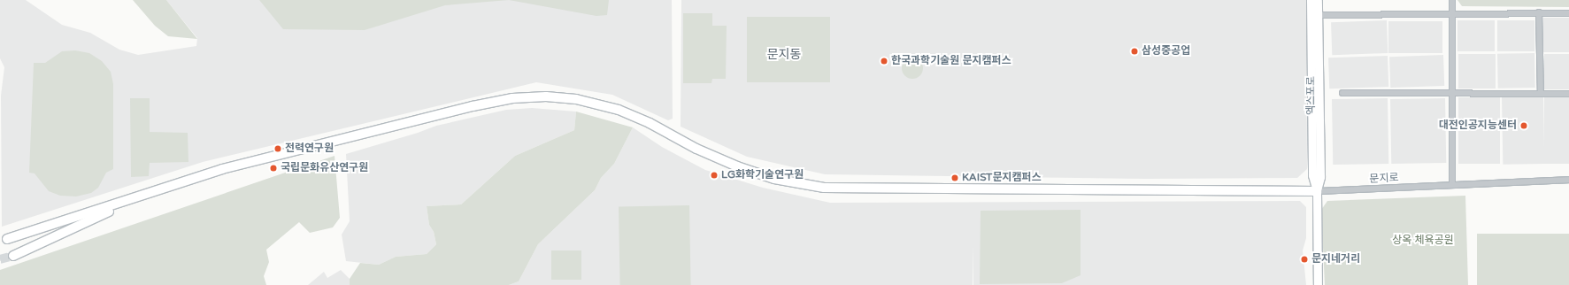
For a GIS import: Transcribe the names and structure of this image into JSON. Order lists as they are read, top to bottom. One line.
{"streets":{"main road":["엑스포로"],"street":["문지로"]},"crossings":[["엑스포로","문지로"]],"districts":["문지동"],"parks":["상옥 체육공원"],"places":["삼성중공업","한국과학기술원 문지캠퍼스","대전인공지능센터","전력연구원","국립문화유산연구원","LG화학기술연구원","KAIST문지캠퍼스","문지네거리"]}
